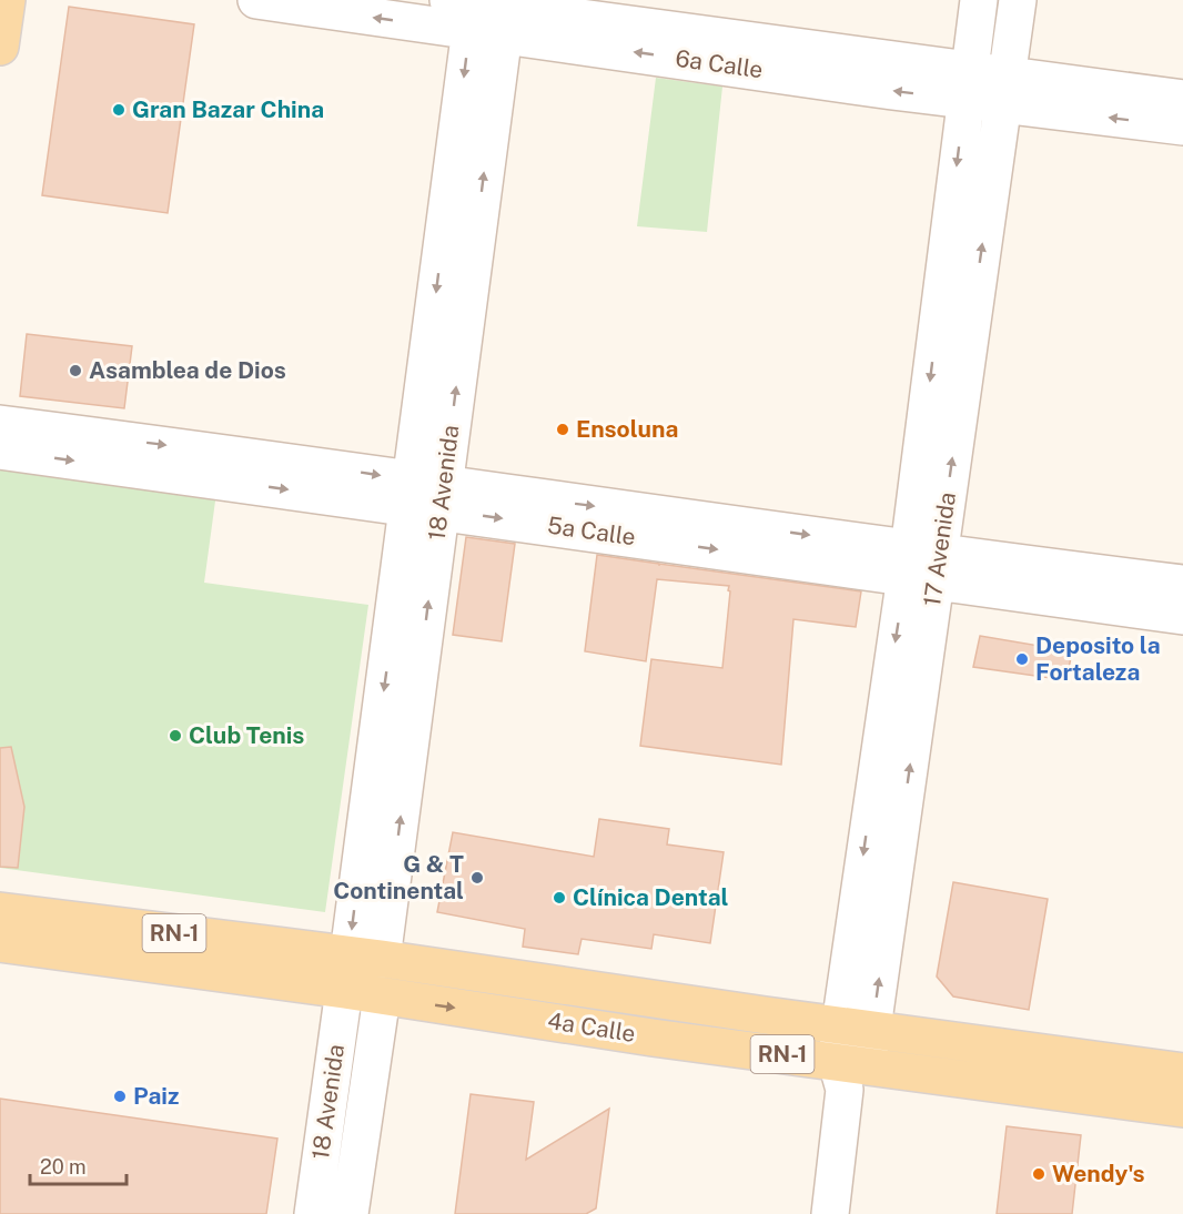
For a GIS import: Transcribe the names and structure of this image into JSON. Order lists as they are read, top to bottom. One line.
{"streets":{"main road":["RN-1","4a Calle"],"street":["6a Calle","18 Avenida","5a Calle","17 Avenida"]},"crossings":[["6a Calle","18 Avenida"],["6a Calle","17 Avenida"],["18 Avenida","5a Calle"],["18 Avenida","4a Calle"],["5a Calle","17 Avenida"],["17 Avenida","4a Calle"]],"one_way":["6a Calle","5a Calle"],"places":["Gran Bazar China","Asamblea de Dios","Ensoluna","Deposito la Fortaleza","Club Tenis","G & T Continental","Clínica Dental","Paiz","Wendy's"],"scale_bar":"20 m"}
